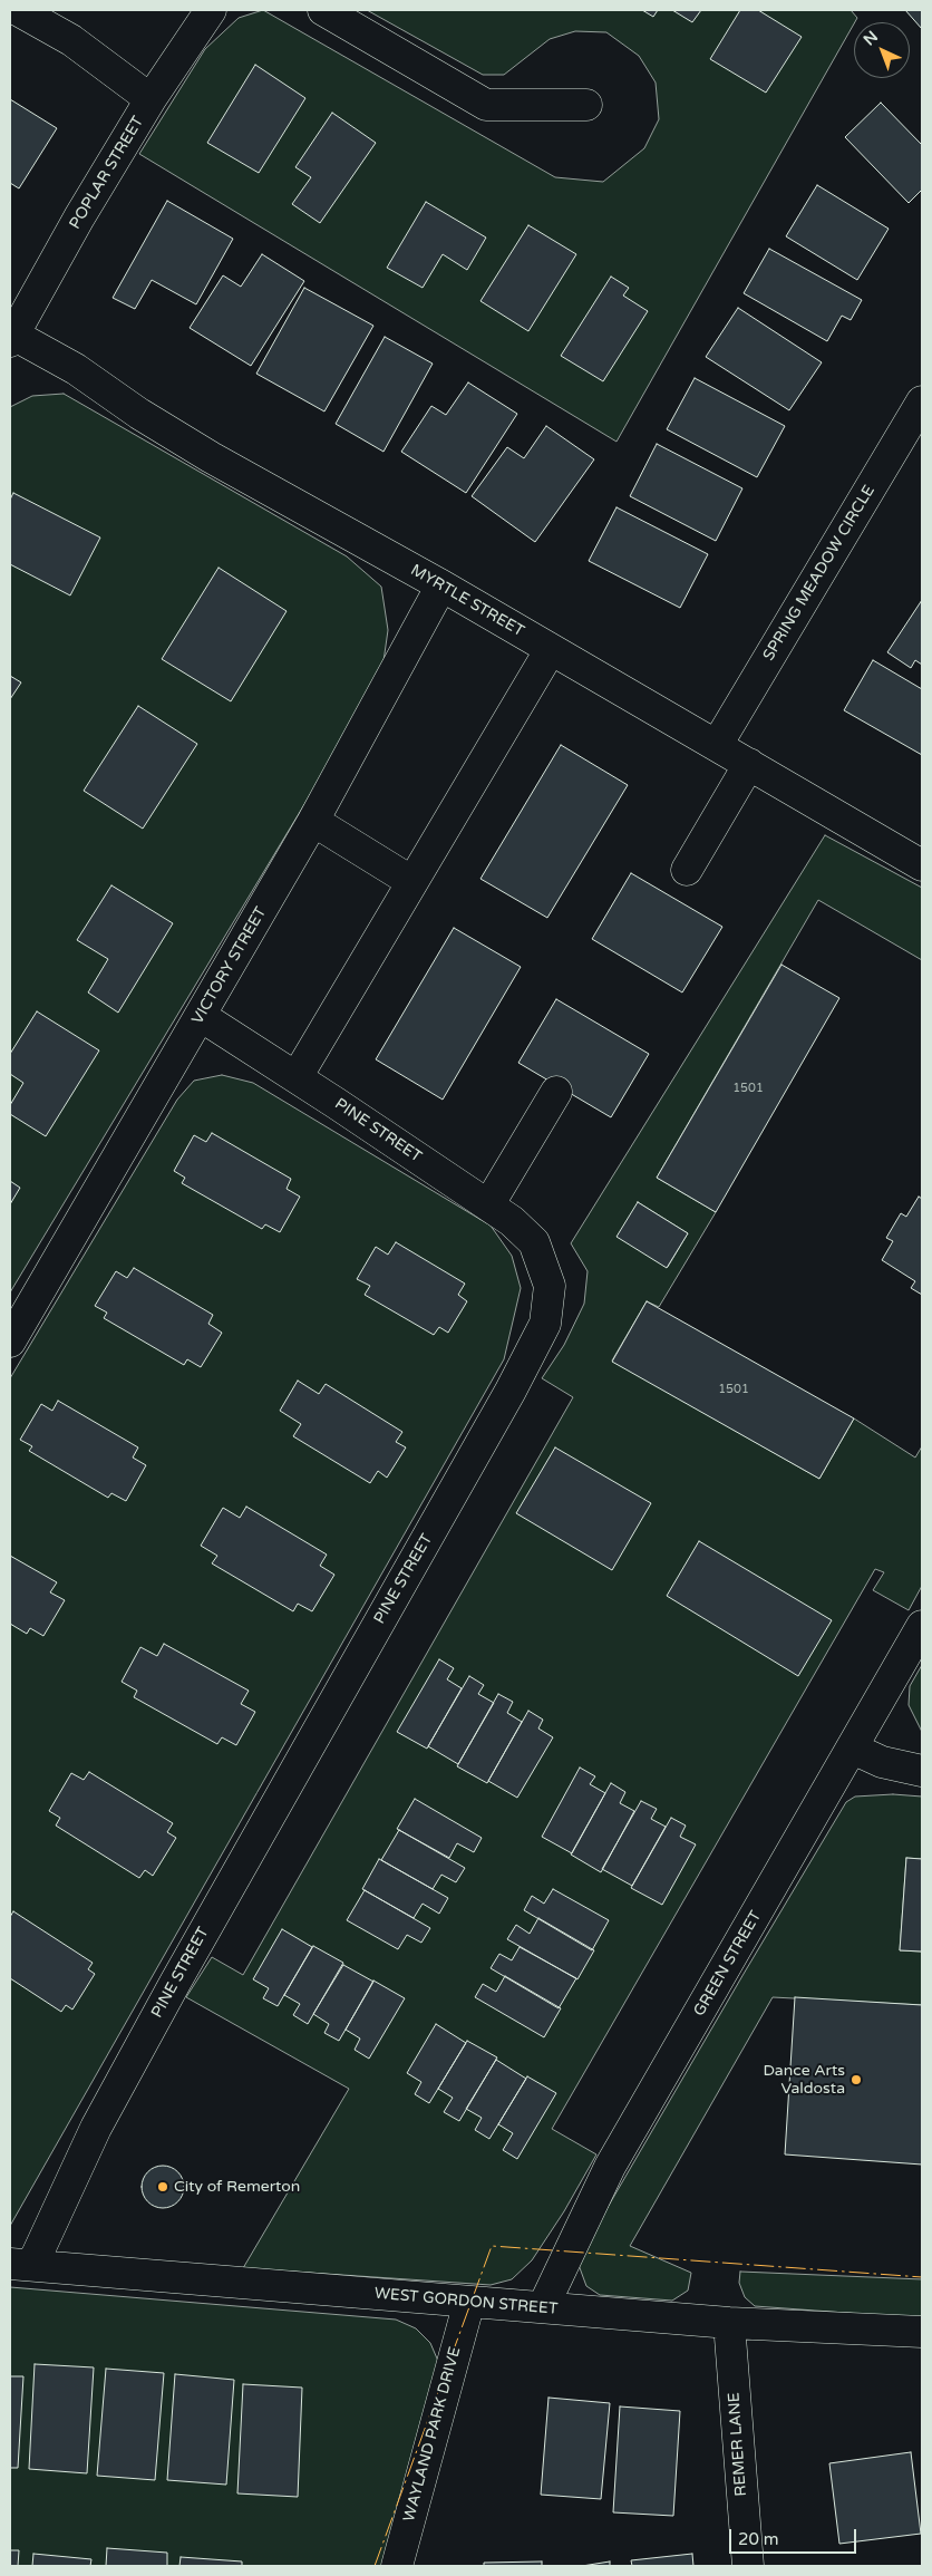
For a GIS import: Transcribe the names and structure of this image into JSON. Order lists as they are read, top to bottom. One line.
{"streets":{"street":["POPLAR STREET","SPRING MEADOW CIRCLE","MYRTLE STREET","VICTORY STREET","PINE STREET","GREEN STREET","WEST GORDON STREET","WAYLAND PARK DRIVE","REMER LANE"]},"crossings":[["POPLAR STREET","MYRTLE STREET"],["SPRING MEADOW CIRCLE","MYRTLE STREET"],["MYRTLE STREET","VICTORY STREET"],["VICTORY STREET","PINE STREET"],["PINE STREET","WEST GORDON STREET"],["GREEN STREET","WEST GORDON STREET"],["WEST GORDON STREET","WAYLAND PARK DRIVE"],["WEST GORDON STREET","REMER LANE"]],"places":["Dance Arts Valdosta","City of Remerton"],"house_numbers":["1501","1501"],"scale_bar":"20 m","north":"top left"}
